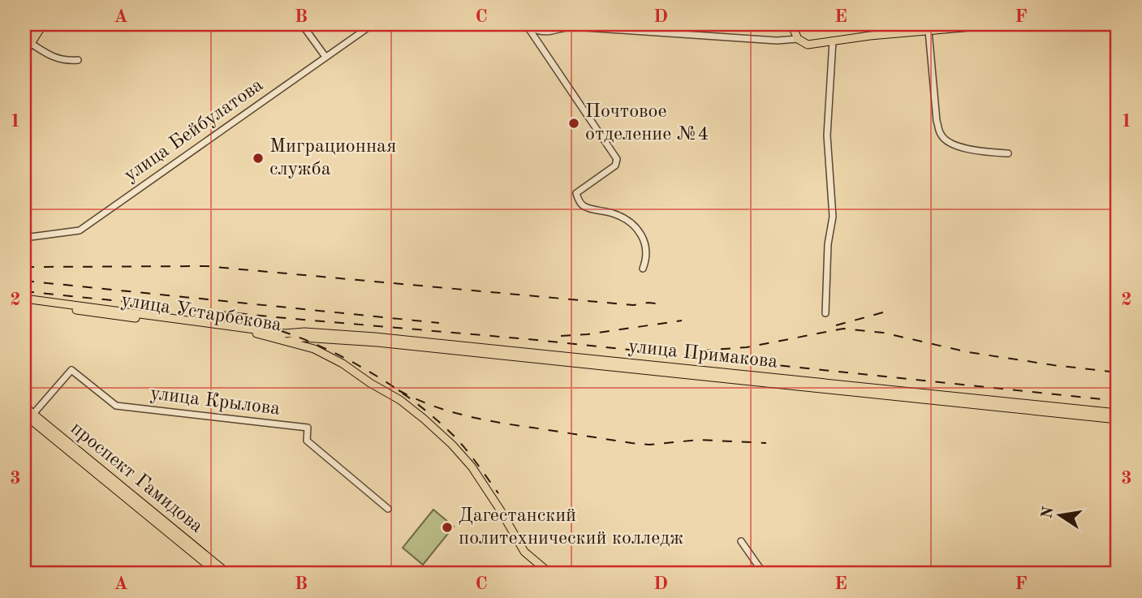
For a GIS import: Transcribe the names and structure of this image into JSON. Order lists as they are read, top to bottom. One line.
{"streets":{"main road":["улица Устарбекова","улица Примакова","проспект Гамидова"],"street":["улица Бейбулатова","улица Крылова"]},"crossings":[["улица Устарбекова","улица Примакова"],["улица Крылова","проспект Гамидова"]],"places":["Почтовое отделение №4","Миграционная служба","Дагестанский политехнический колледж"],"north":"left","grid":{"columns":["A","B","C","D","E","F"],"rows":["1","2","3"]}}
